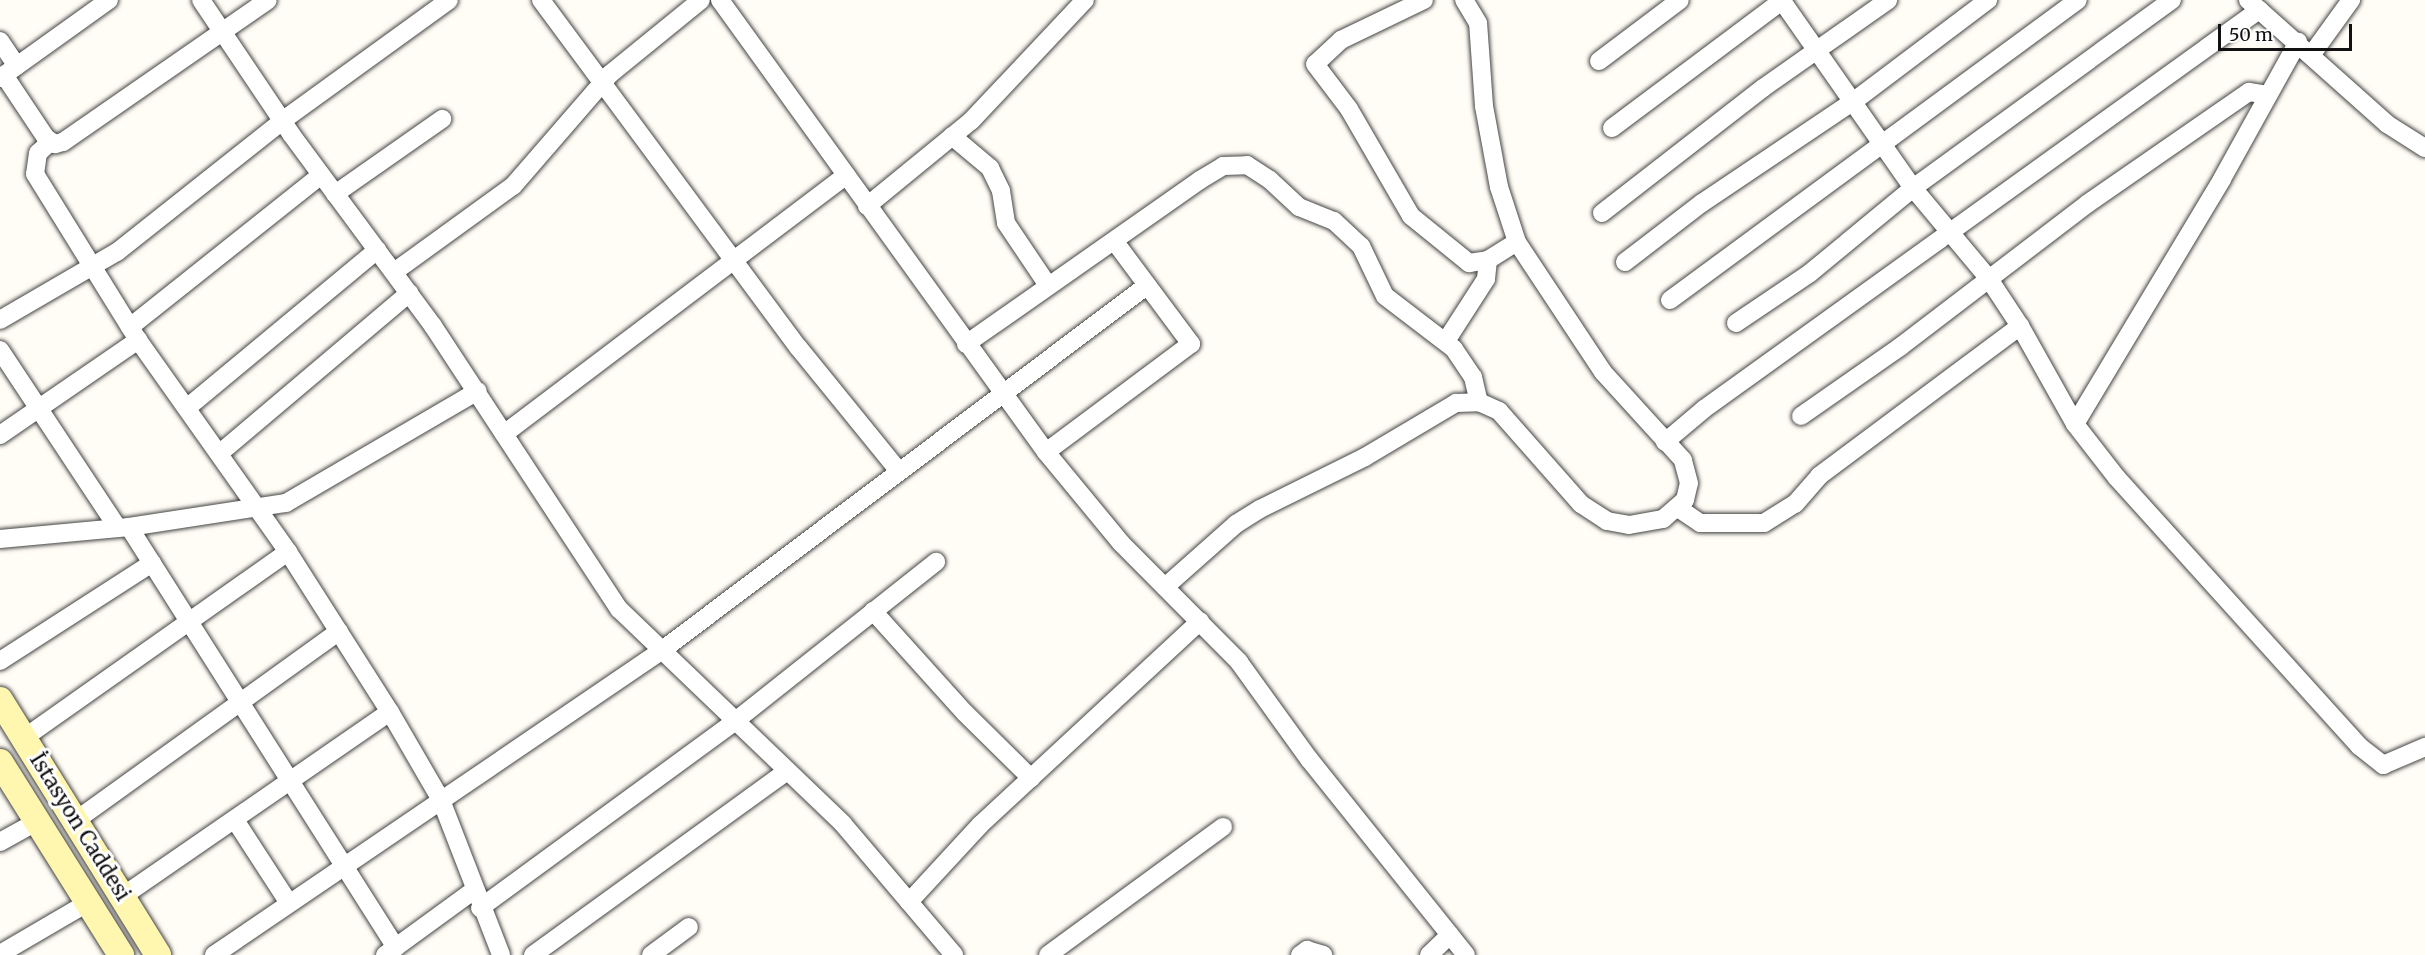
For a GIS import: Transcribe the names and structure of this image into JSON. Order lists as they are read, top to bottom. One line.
{"streets":{"main road":["İstasyon Caddesi"]},"scale_bar":"50 m"}
